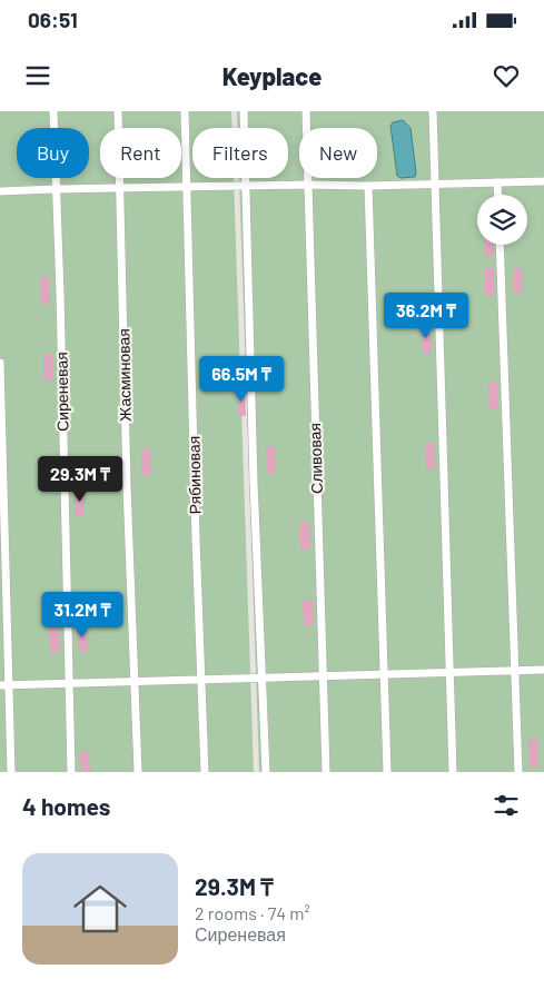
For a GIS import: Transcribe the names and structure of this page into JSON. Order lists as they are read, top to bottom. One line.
{"streets":{"street":["Жасминовая","Сиреневая","Сливовая","Рябиновая"]},"page":{"status":"06:51","header":"Keyplace","chip":["Buy","Rent","Filters","New"],"price":["36.2M ₸","66.5M ₸","29.3M ₸","31.2M ₸"],"heading":"4 homes","list":[{"name":"29.3M ₸","note":"2 rooms · 74 m² · Сиреневая"}]}}
